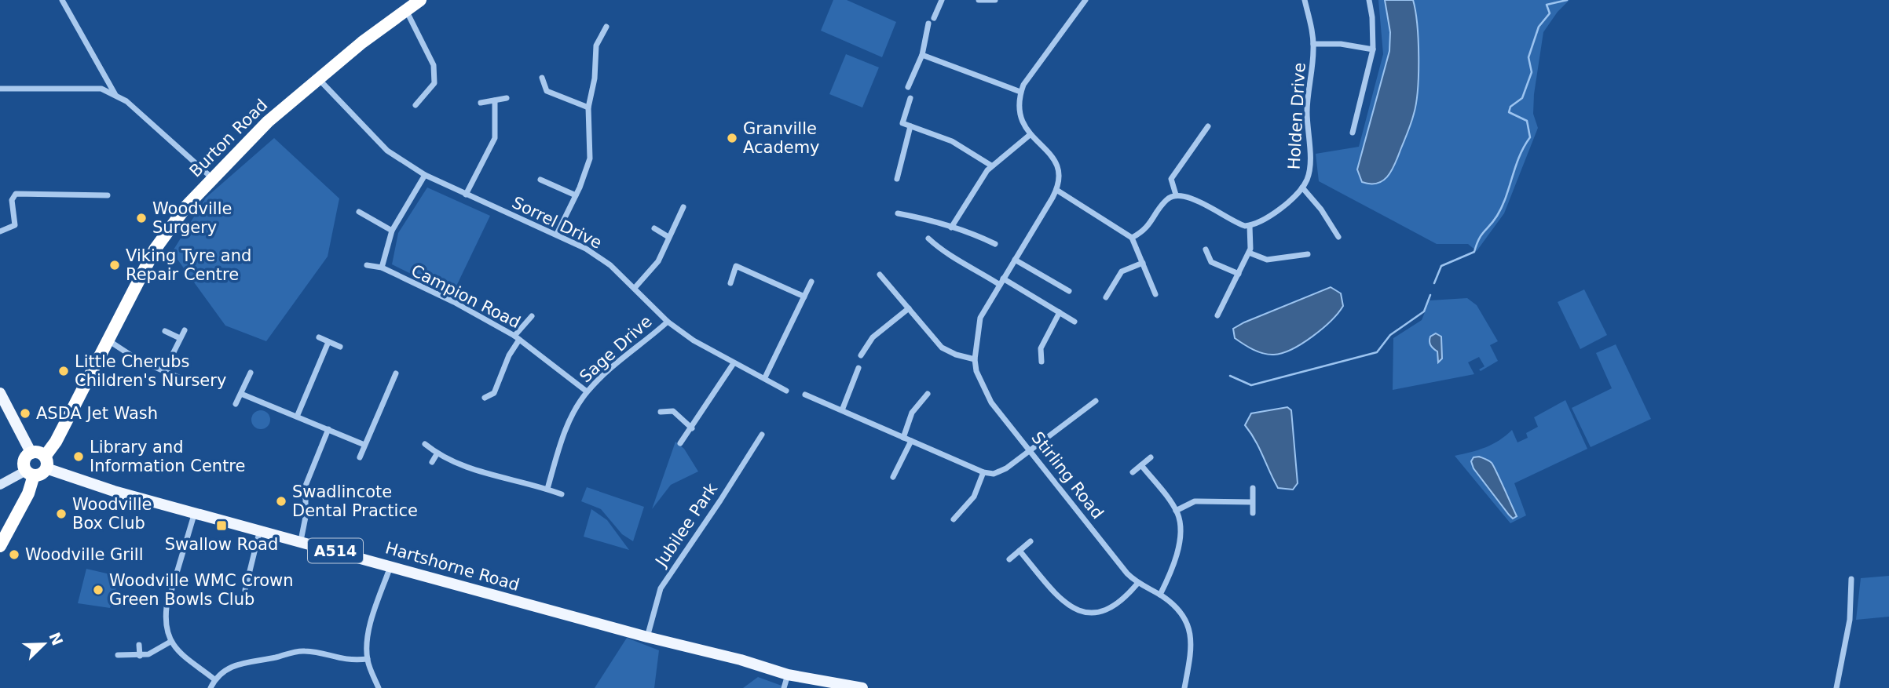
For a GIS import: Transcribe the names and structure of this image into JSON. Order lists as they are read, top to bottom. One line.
{"streets":{"highway":["Burton Road"],"main road":["A514","Hartshorne Road"],"street":["Holden Drive","Sorrel Drive","Campion Road","Sage Drive","Stirling Road","Jubilee Park"]},"crossings":[["Burton Road","Sorrel Drive"],["Burton Road","Hartshorne Road"],["Sorrel Drive","Sage Drive"],["Campion Road","Sage Drive"],["Jubilee Park","Hartshorne Road"],["A514","Hartshorne Road"]],"places":{"other":["Granville Academy","Woodville Surgery","Viking Tyre and Repair Centre","Little Cherubs Children's Nursery","ASDA Jet Wash","Library and Information Centre","Swadlincote Dental Practice","Woodville Box Club","Woodville Grill","Woodville WMC Crown Green Bowls Club"],"transit":["Swallow Road"]},"north":"top right"}
